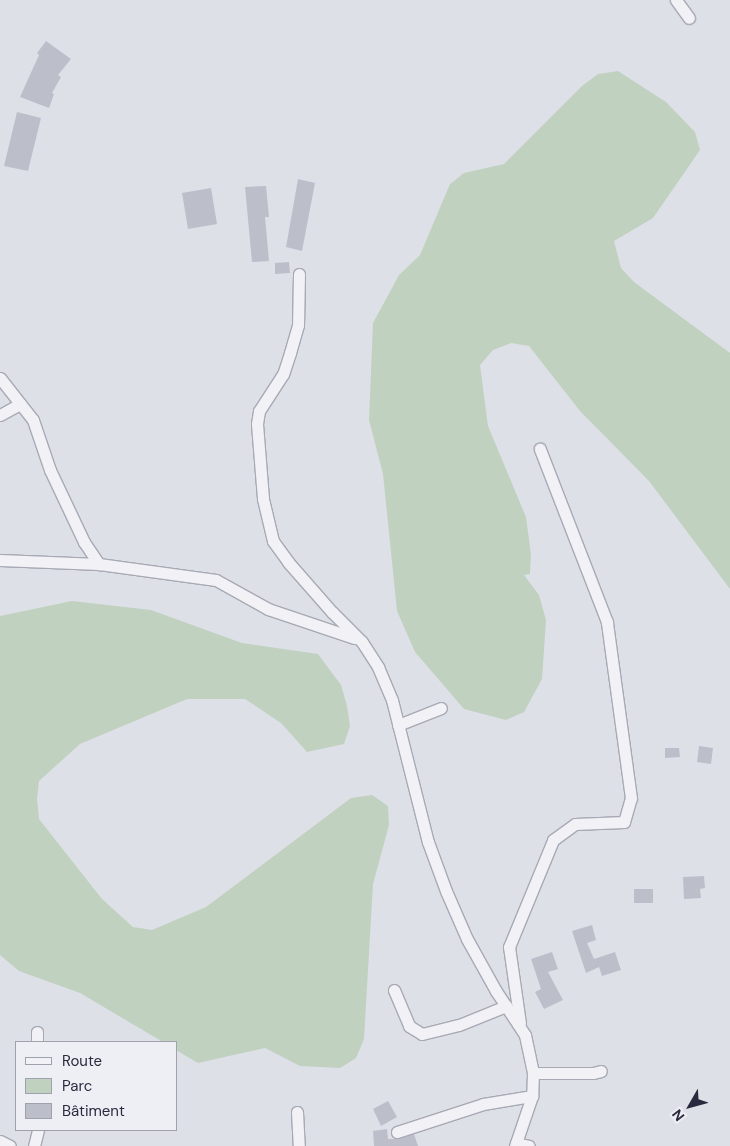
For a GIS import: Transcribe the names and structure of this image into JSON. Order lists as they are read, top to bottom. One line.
{"legend":["Route","Parc","Bâtiment"],"north":"bottom left"}
